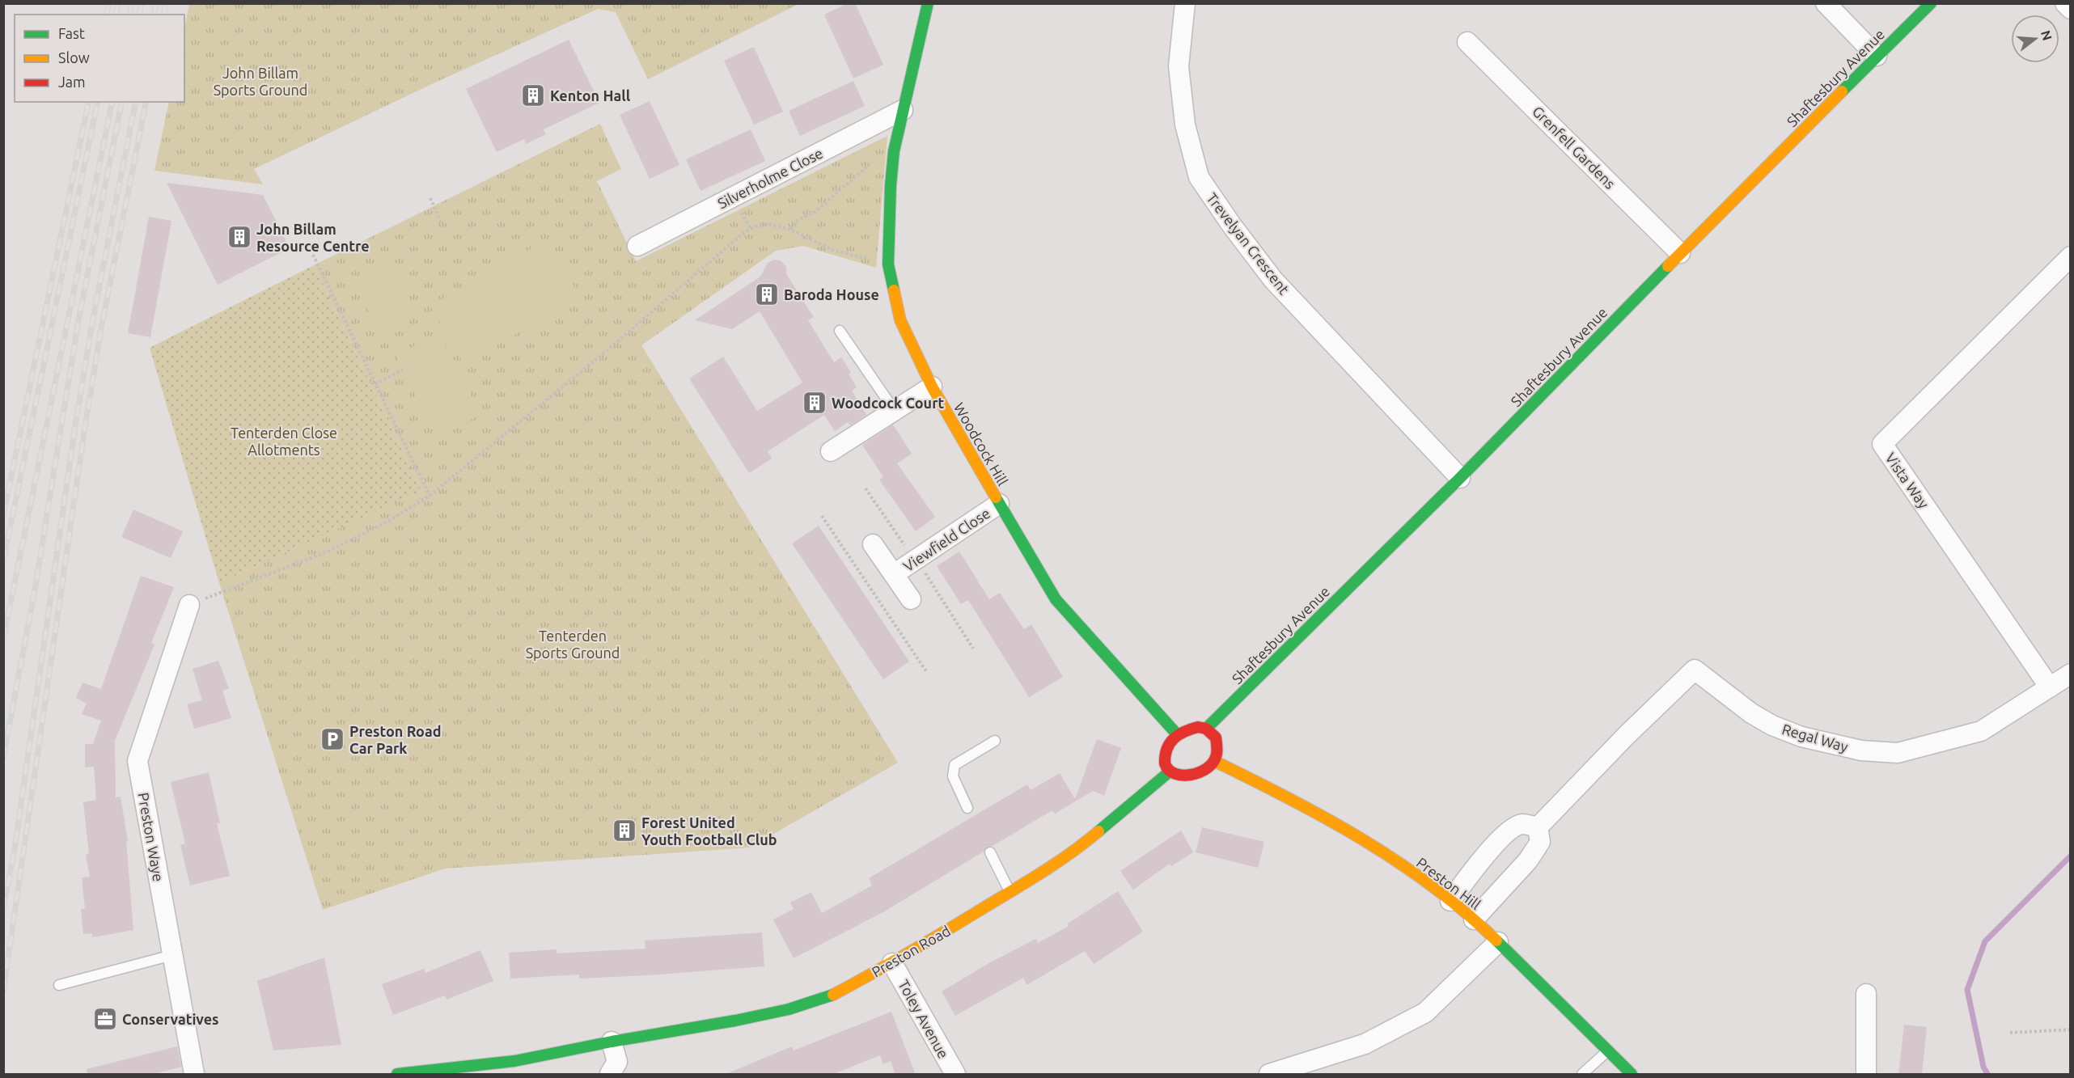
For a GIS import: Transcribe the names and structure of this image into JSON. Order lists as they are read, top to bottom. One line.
{"streets":{"street":["Shaftesbury Avenue","Grenfell Gardens","Silverholme Close","Trevelyan Crescent","Woodcock Hill","Vista Way","Viewfield Close","Regal Way","Preston Waye","Preston Hill","Preston Road","Toley Avenue"]},"crossings":[["Shaftesbury Avenue","Grenfell Gardens"],["Shaftesbury Avenue","Trevelyan Crescent"],["Shaftesbury Avenue","Woodcock Hill"],["Shaftesbury Avenue","Preston Hill"],["Shaftesbury Avenue","Preston Road"],["Silverholme Close","Woodcock Hill"],["Woodcock Hill","Viewfield Close"],["Woodcock Hill","Preston Hill"],["Woodcock Hill","Preston Road"],["Vista Way","Regal Way"],["Preston Hill","Preston Road"],["Preston Road","Toley Avenue"]],"parks":["John Billam Sports Ground","Tenterden Close Allotments","Tenterden Sports Ground"],"places":{"building":["Kenton Hall","John Billam Resource Centre","Baroda House","Woodcock Court","Forest United Youth Football Club"],"parking":["Preston Road Car Park"],"office":["Conservatives"]},"legend":["Fast","Slow","Jam"],"north":"right"}
